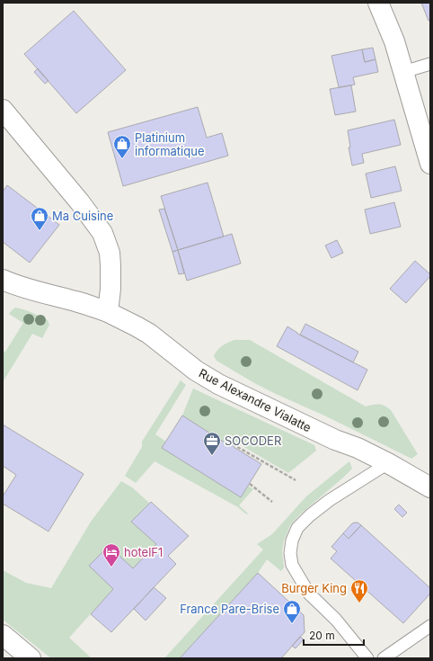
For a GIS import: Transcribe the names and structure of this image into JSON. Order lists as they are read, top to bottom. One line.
{"streets":{"street":["Rue Alexandre Vialatte"]},"places":{"shop":["Platinium informatique","Ma Cuisine","France Pare-Brise"],"office":["SOCODER"],"hotel":["hotelF1"],"restaurant":["Burger King"]},"scale_bar":"20 m"}
